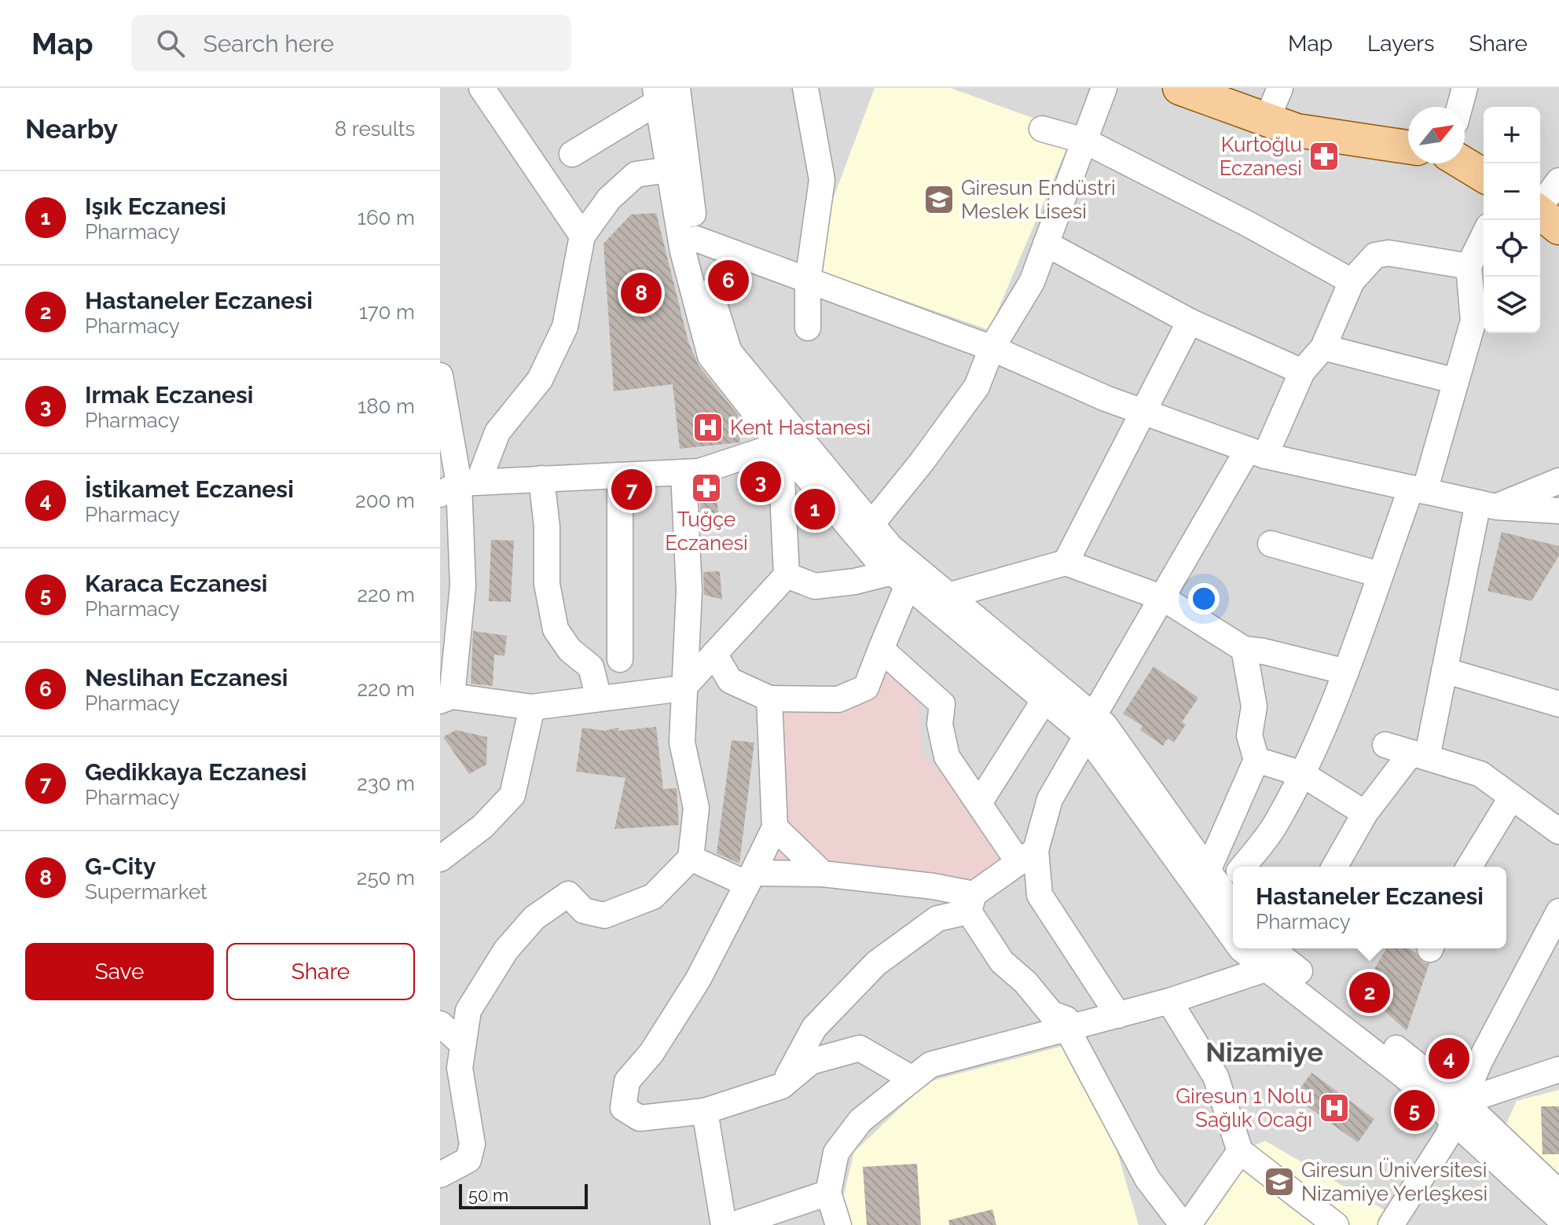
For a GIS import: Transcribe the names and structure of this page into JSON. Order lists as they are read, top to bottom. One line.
{"districts":["Nizamiye"],"places":{"pharmacy":["Kurtoğlu Eczanesi","Tuğçe Eczanesi"],"school or university":["Giresun Endüstri Meslek Lisesi","Giresun Üniversitesi Nizamiye Yerleşkesi"],"hospital":["Kent Hastanesi","Giresun 1 Nolu Sağlık Ocağı"]},"scale_bar":"50 m","north":"top right","page":{"header":"Map","search":"Search here","nav":["Map","Layers","Share"],"heading":["Nearby","8 results"],"map_buttons":["+","−"],"list":[{"mark":"1","name":"Işık Eczanesi","note":"Pharmacy","value":"160 m"},{"mark":"2","name":"Hastaneler Eczanesi","note":"Pharmacy","value":"170 m"},{"mark":"3","name":"Irmak Eczanesi","note":"Pharmacy","value":"180 m"},{"mark":"4","name":"İstikamet Eczanesi","note":"Pharmacy","value":"200 m"},{"mark":"5","name":"Karaca Eczanesi","note":"Pharmacy","value":"220 m"},{"mark":"6","name":"Neslihan Eczanesi","note":"Pharmacy","value":"220 m"},{"mark":"7","name":"Gedikkaya Eczanesi","note":"Pharmacy","value":"230 m"},{"mark":"8","name":"G-City","note":"Supermarket","value":"250 m"}],"pins":["6","8","3","7","1","2","4","5"],"popup":["Hastaneler Eczanesi","Pharmacy"],"buttons":["Save","Share"],"scale":"50 m"}}
